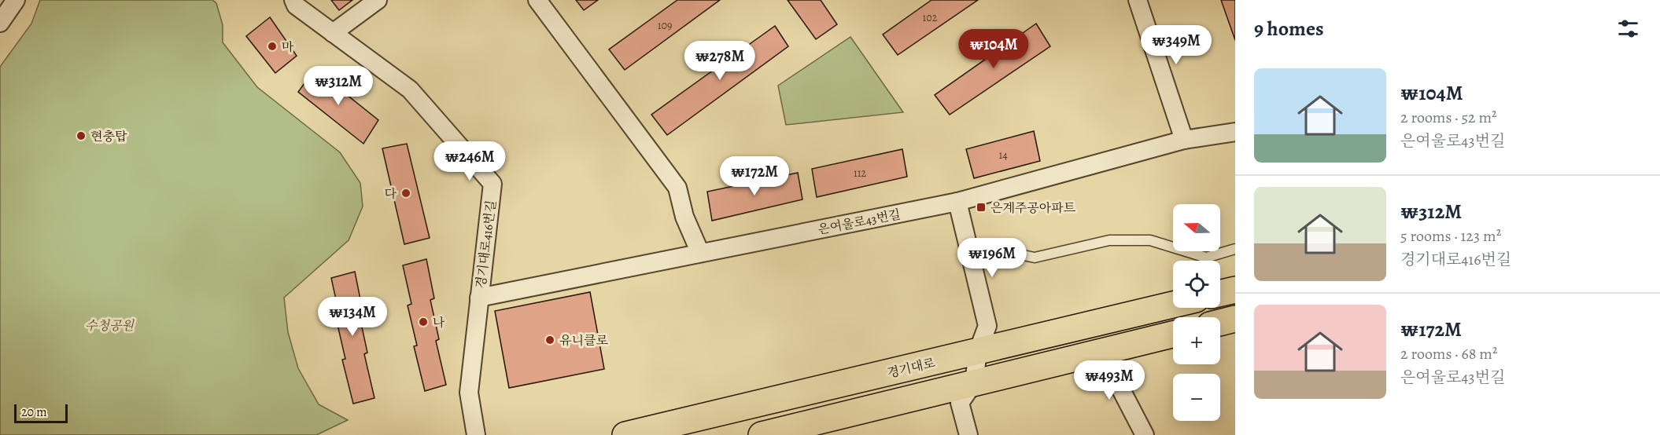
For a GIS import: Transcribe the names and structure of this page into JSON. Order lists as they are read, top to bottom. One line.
{"streets":{"main road":["경기대로"],"street":["은여울로43번길","경기대로416번길"]},"crossings":[["은여울로43번길","경기대로416번길"]],"parks":["수청공원"],"places":{"other":["마","현충탑","다","나","유니클로"],"transit":["은계주공아파트"]},"house_numbers":["102","109","14","112"],"scale_bar":"20 m","north":"left","page":{"heading":"9 homes","price":["₩349M","₩104M","₩278M","₩312M","₩246M","₩172M","₩196M","₩134M","₩493M"],"list":[{"name":"₩104M","note":"2 rooms · 52 m² · 은여울로43번길"},{"name":"₩312M","note":"5 rooms · 123 m² · 경기대로416번길"},{"name":"₩172M","note":"2 rooms · 68 m² · 은여울로43번길"}],"map_buttons":["+","−"],"scale":"20 m"}}
